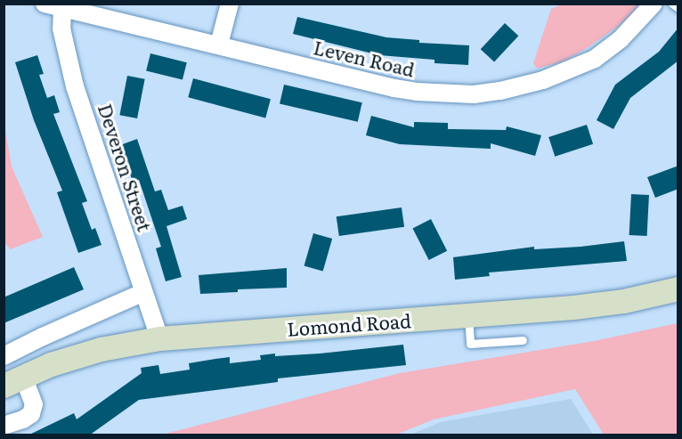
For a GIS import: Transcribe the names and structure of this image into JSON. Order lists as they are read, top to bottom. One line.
{"streets":{"street":["Leven Road","Deveron Street","Lomond Road"]},"crossings":[["Leven Road","Deveron Street"],["Deveron Street","Lomond Road"]]}
